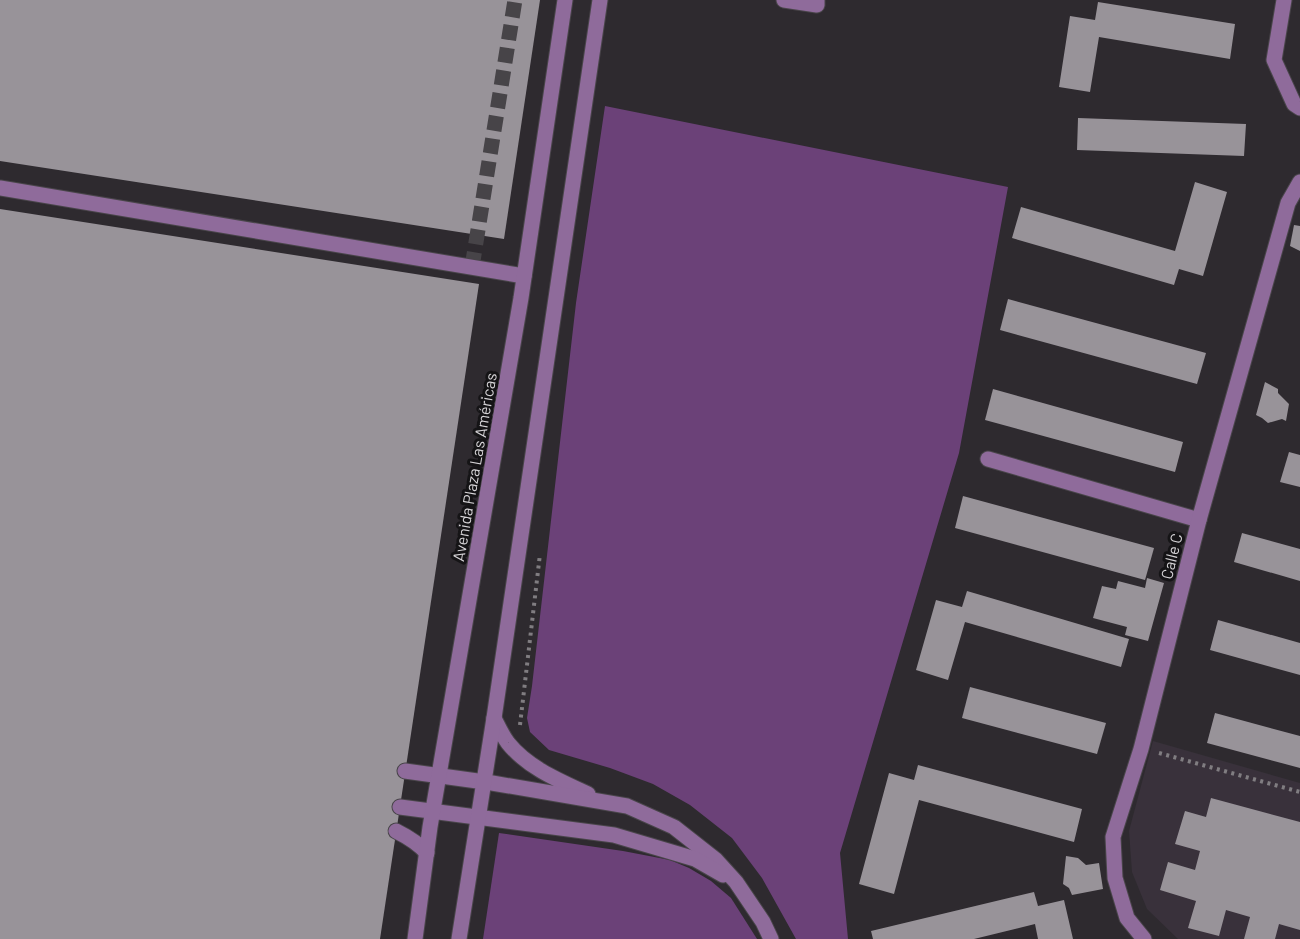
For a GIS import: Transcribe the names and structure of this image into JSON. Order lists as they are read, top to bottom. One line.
{"streets":{"street":["Avenida Plaza Las Américas","Calle C"]}}
